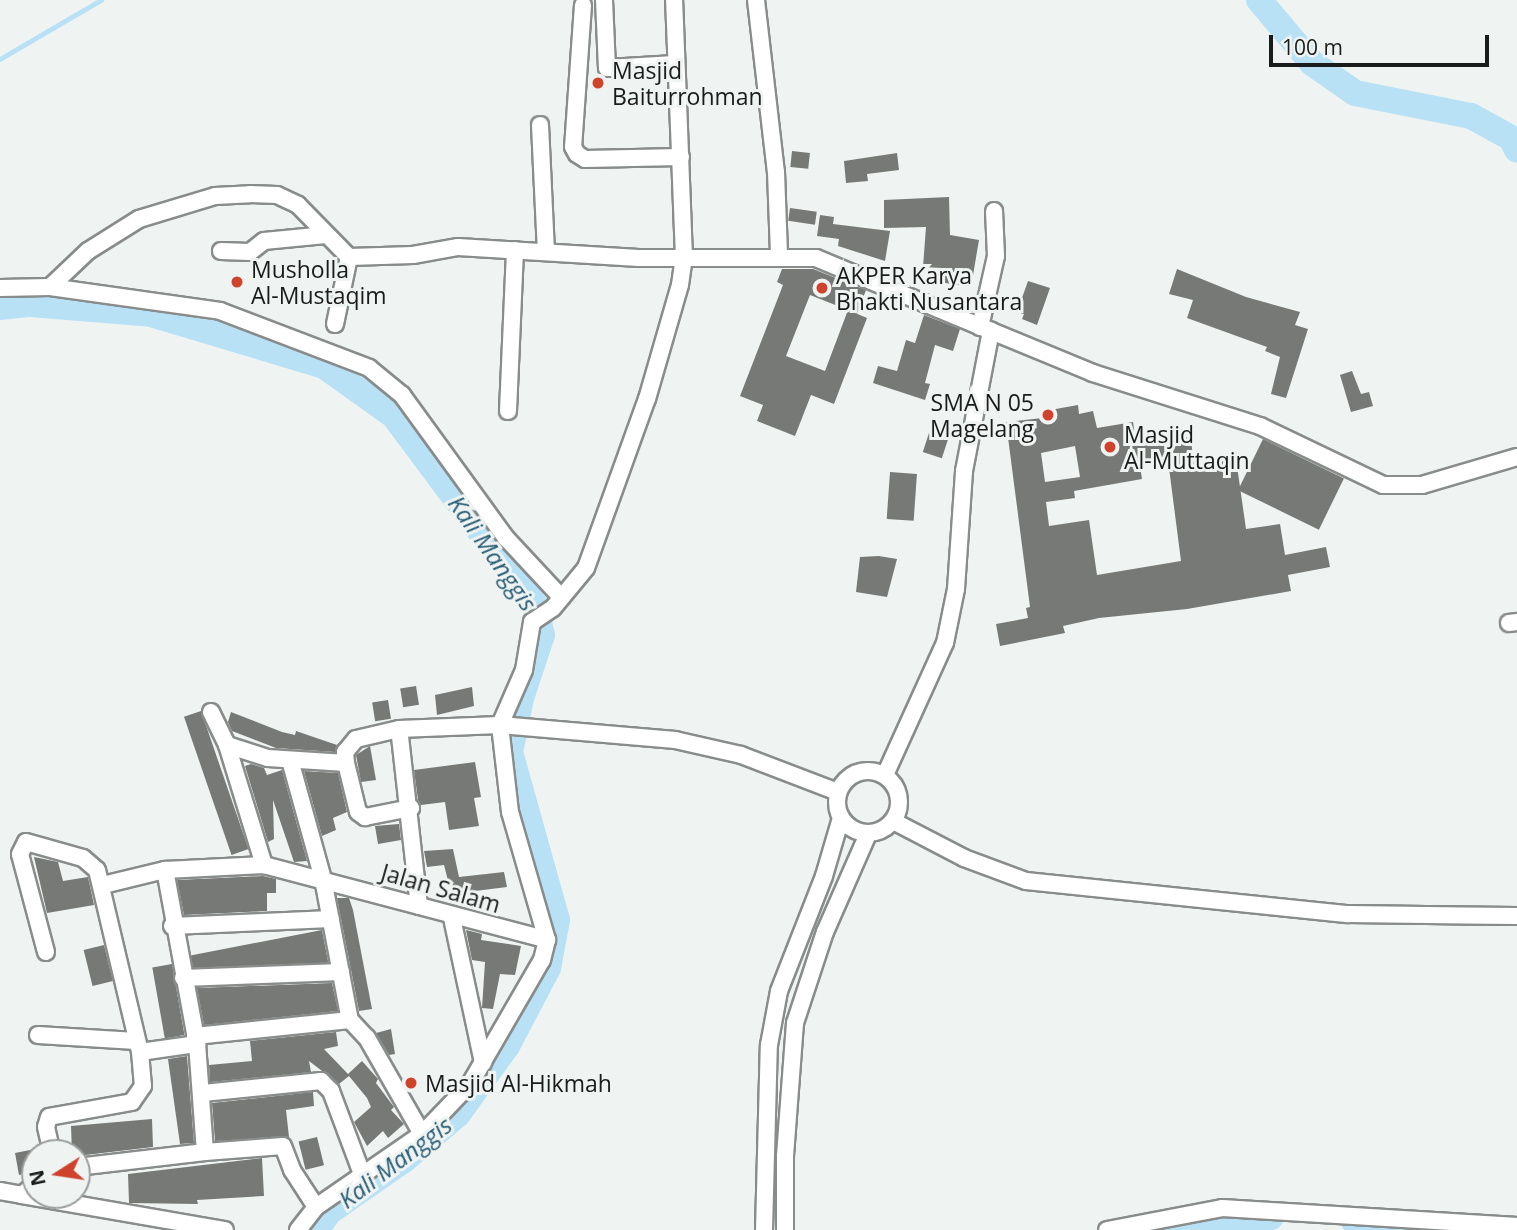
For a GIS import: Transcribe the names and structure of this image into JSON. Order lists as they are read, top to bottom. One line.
{"streets":{"street":["Jalan Salam"]},"water":["Kali Manggis"],"places":["Masjid Baiturrohman","Musholla Al-Mustaqim","AKPER Karya Bhakti Nusantara","SMA N 05 Magelang","Masjid Al-Muttaqin","Masjid Al-Hikmah"],"scale_bar":"100 m","north":"left"}
